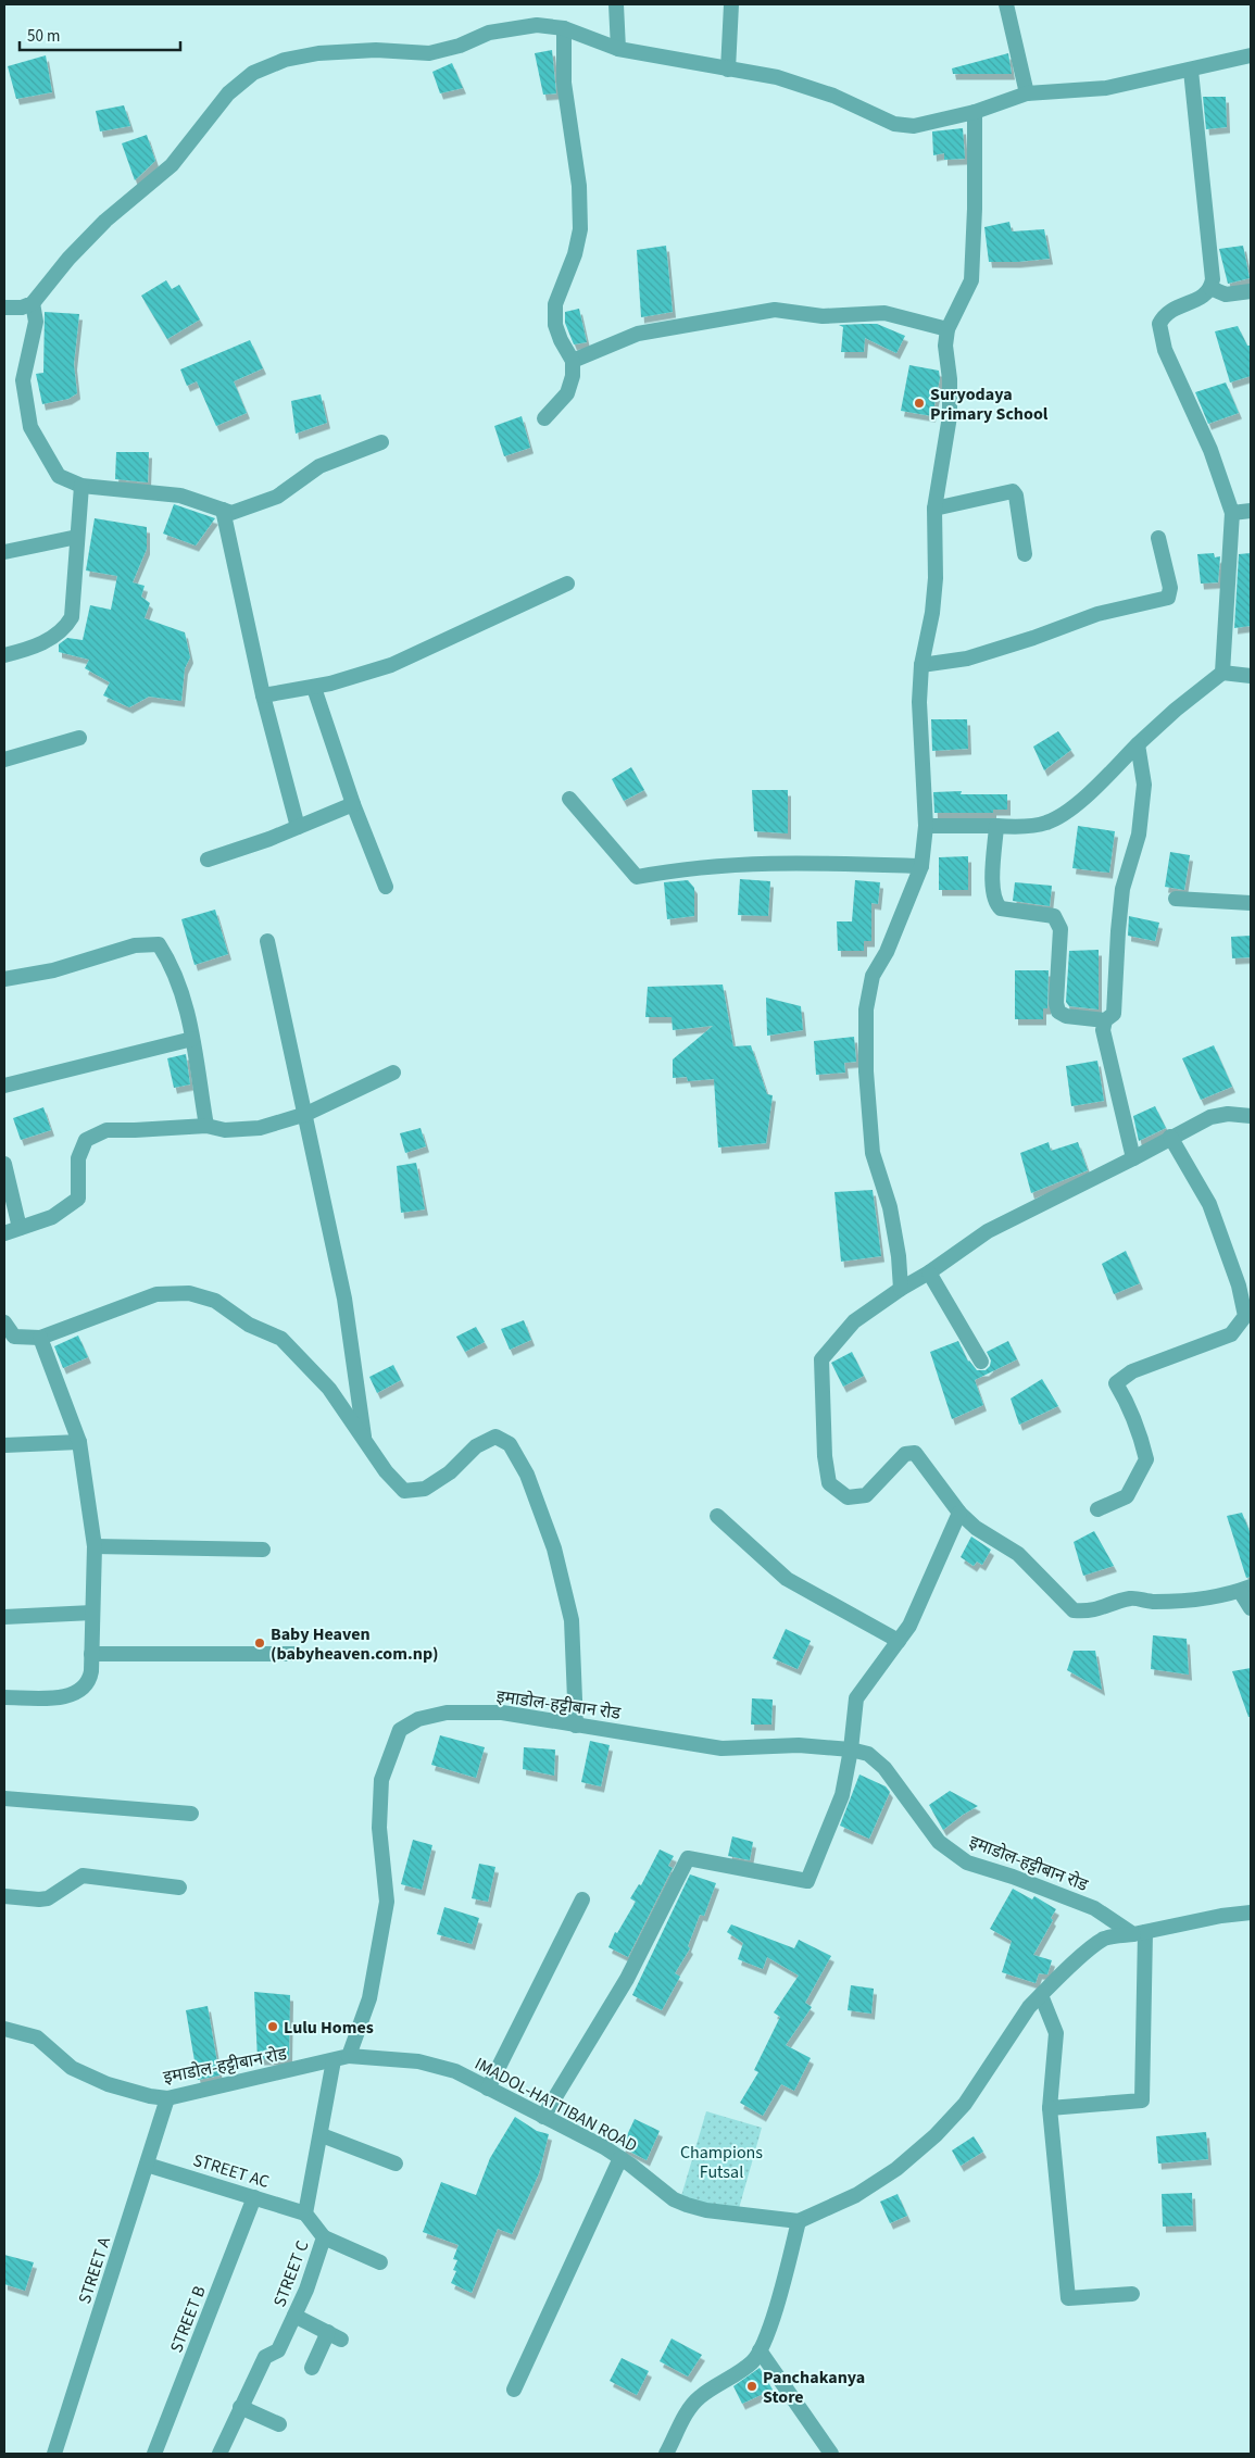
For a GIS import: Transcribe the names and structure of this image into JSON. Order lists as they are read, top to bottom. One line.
{"streets":{"street":["इमाडोल-हट्टीबान रोड","IMADOL-HATTIBAN ROAD","STREET AC","STREET A","STREET C","STREET B"]},"crossings":[["इमाडोल-हट्टीबान रोड","IMADOL-HATTIBAN ROAD"],["इमाडोल-हट्टीबान रोड","STREET A"],["STREET AC","STREET A"],["STREET AC","STREET C"],["STREET AC","STREET B"]],"parks":["Champions Futsal"],"places":["Suryodaya Primary School","Baby Heaven (babyheaven.com.np)","Lulu Homes","Panchakanya Store"],"scale_bar":"50 m"}
